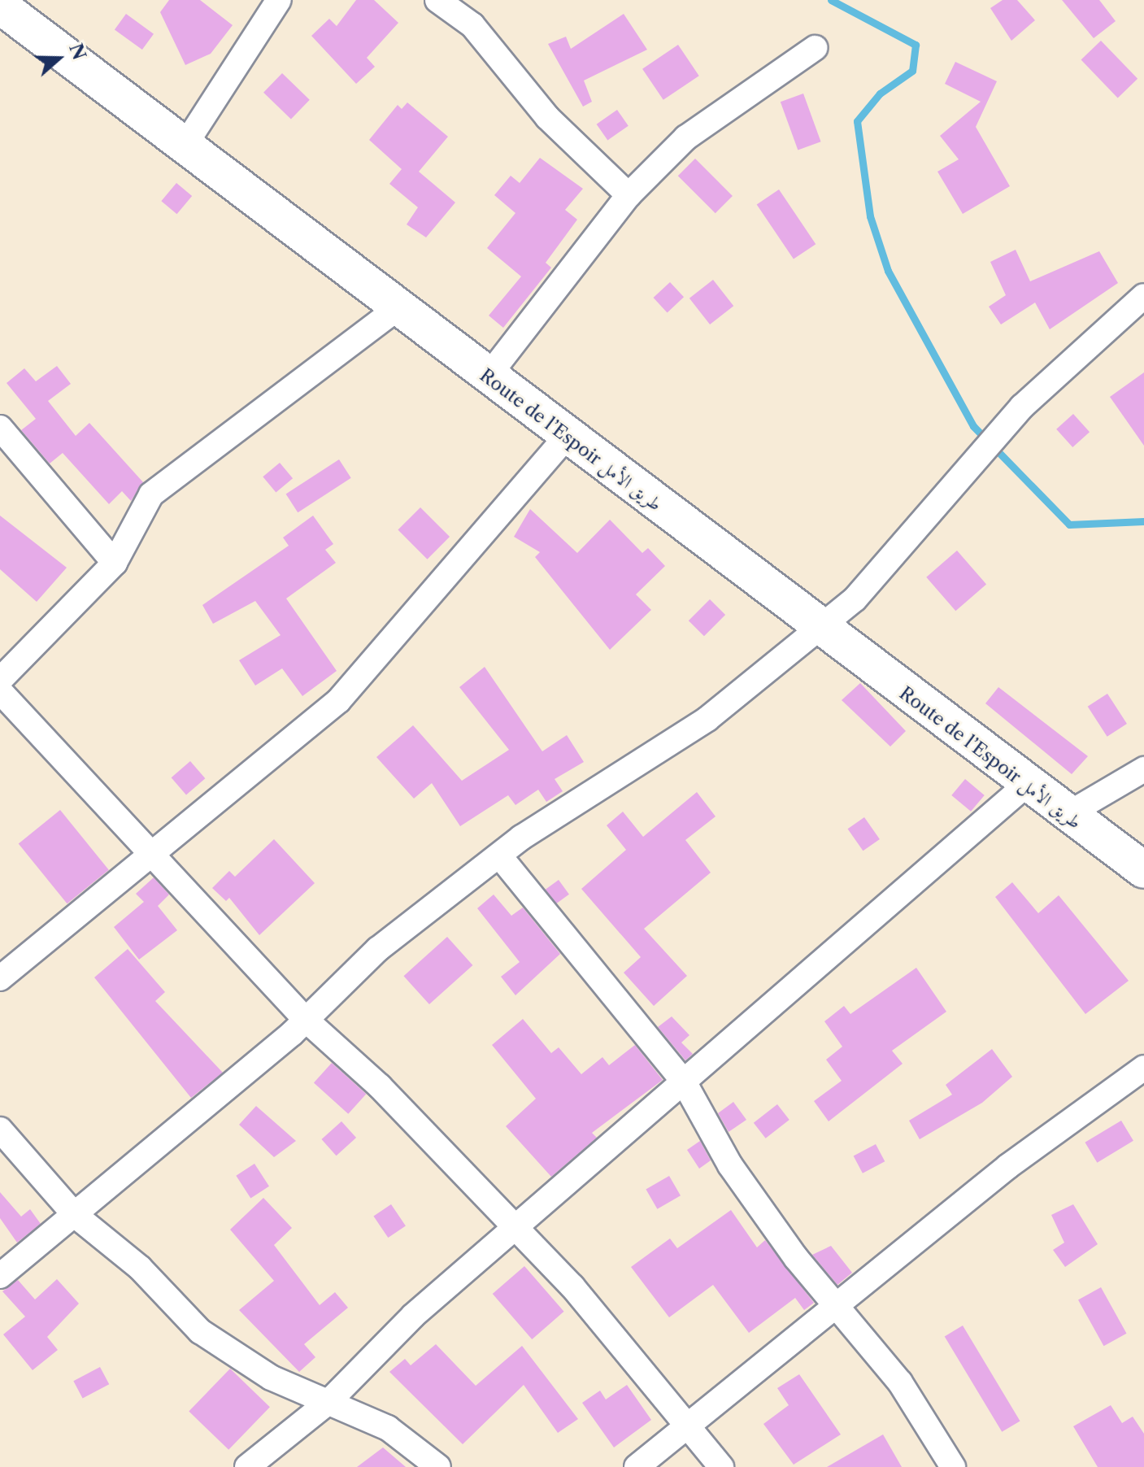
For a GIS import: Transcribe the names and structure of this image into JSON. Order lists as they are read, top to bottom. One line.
{"streets":{"highway":["Route de l’Espoir طريق الأمل"]},"north":"right"}
